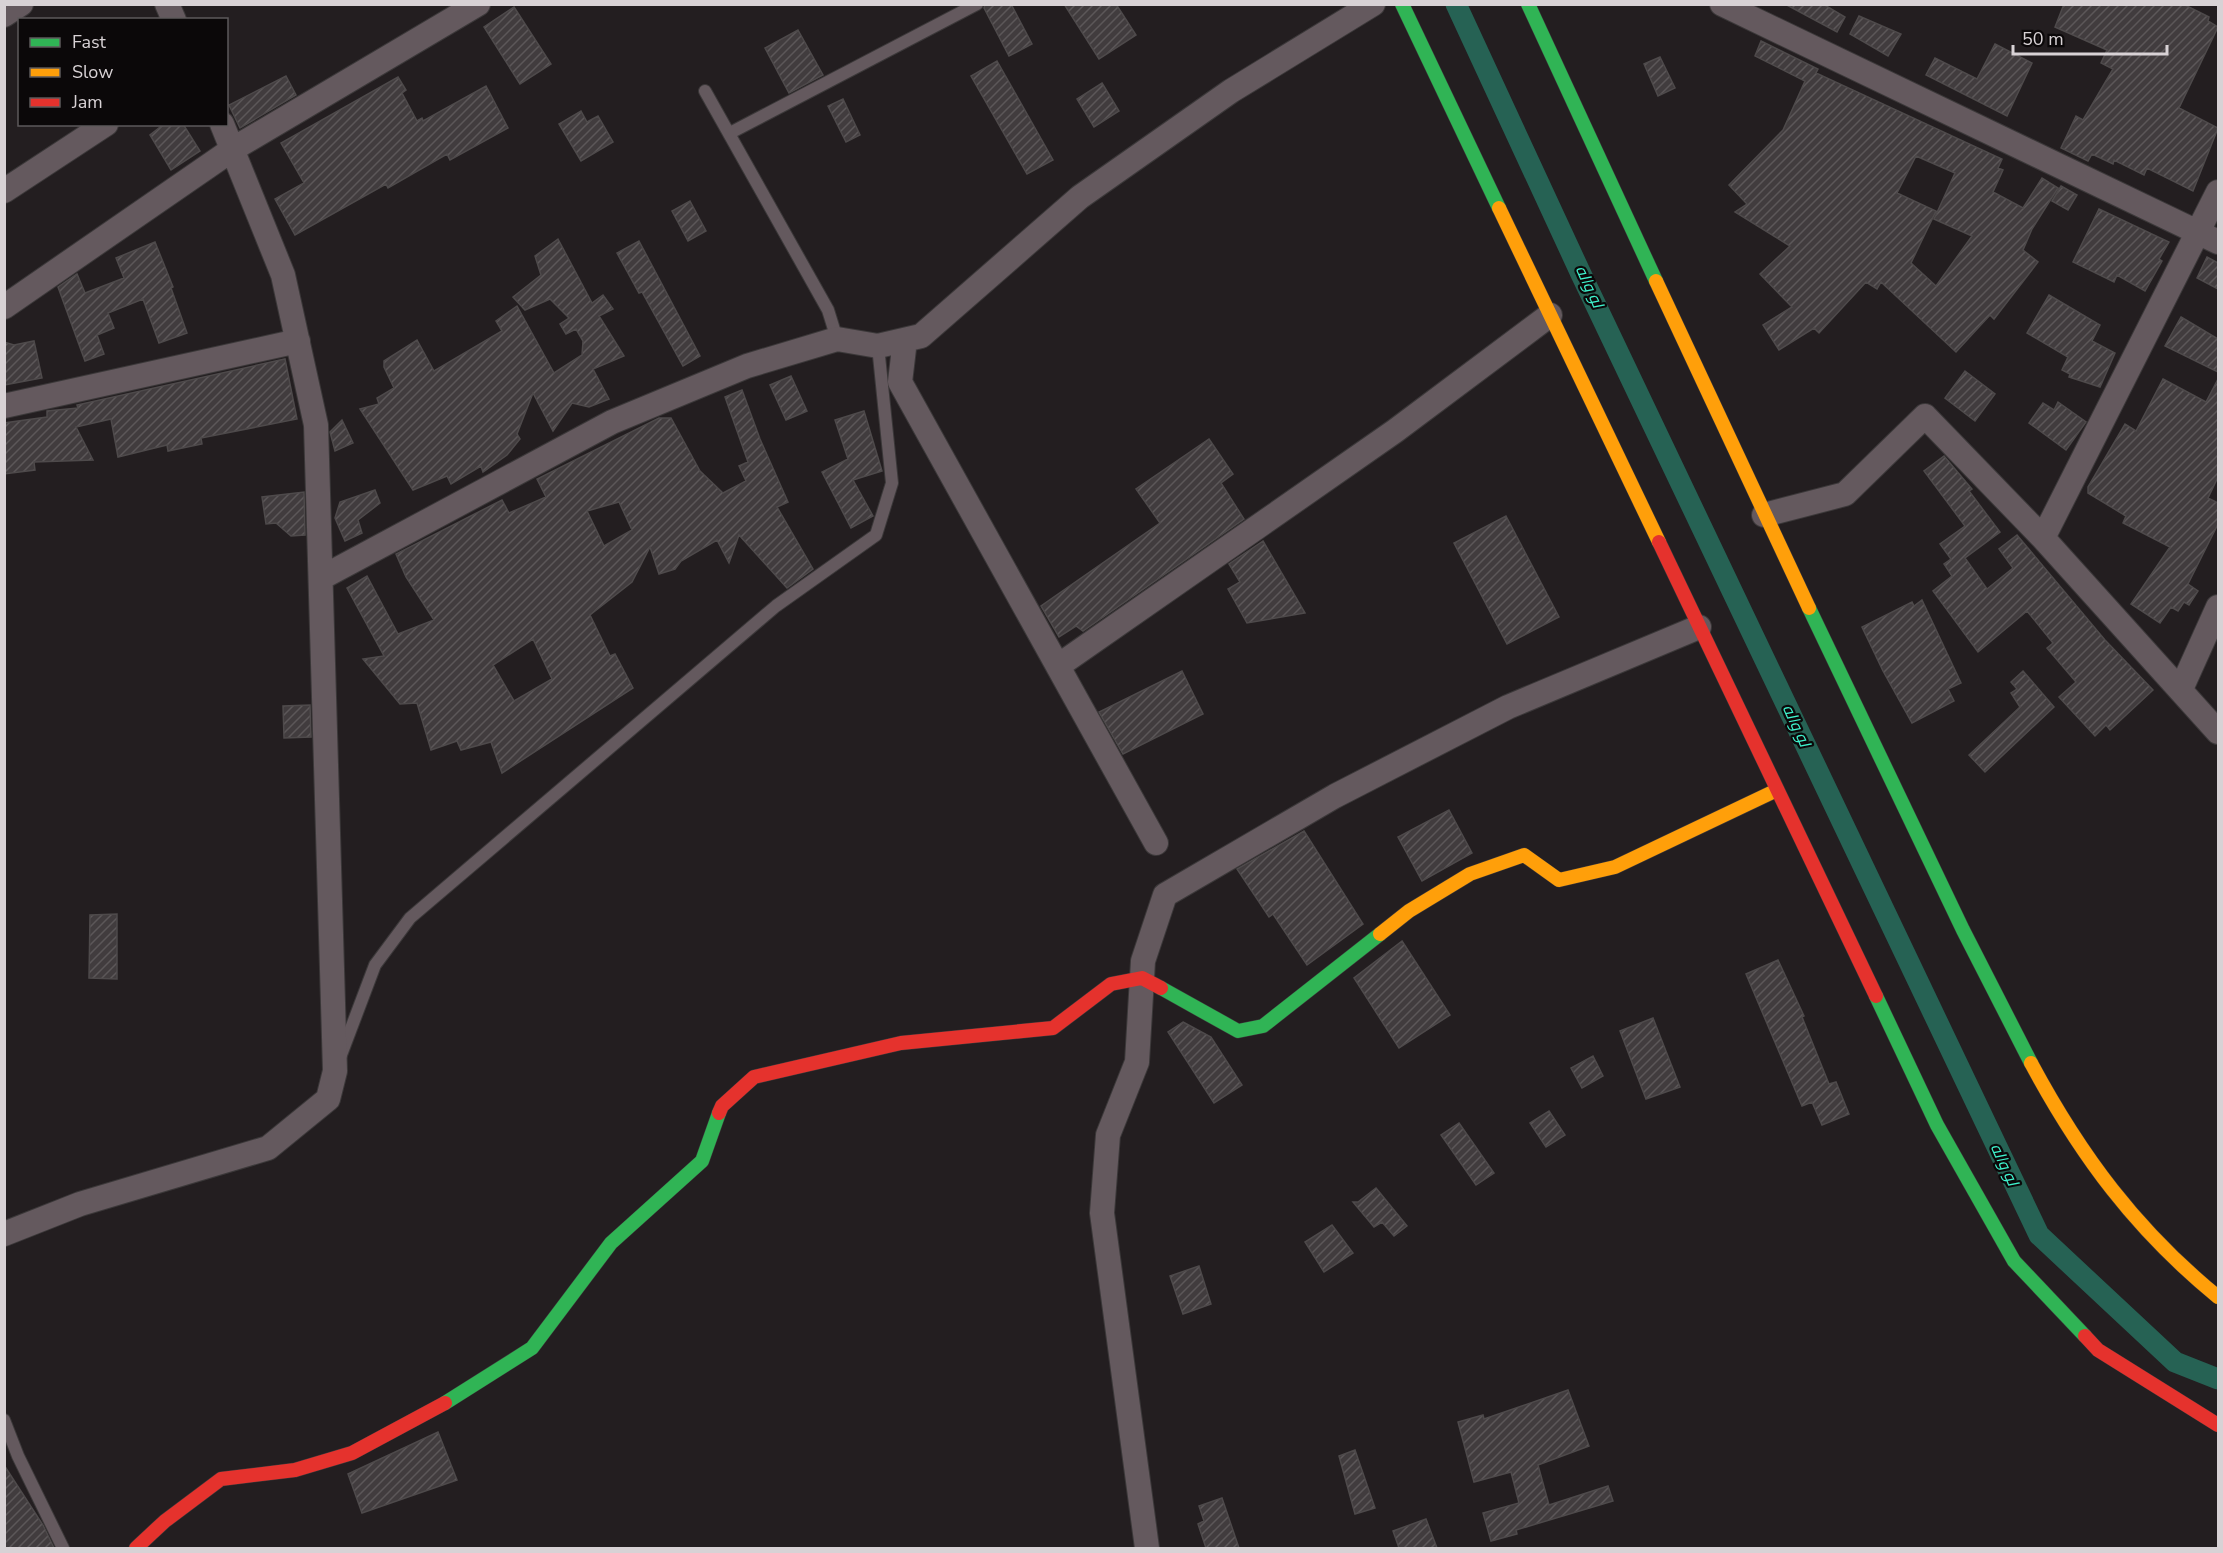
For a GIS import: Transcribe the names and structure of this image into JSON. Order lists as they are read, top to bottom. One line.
{"water":["لو واله"],"legend":["Fast","Slow","Jam"],"scale_bar":"50 m"}
